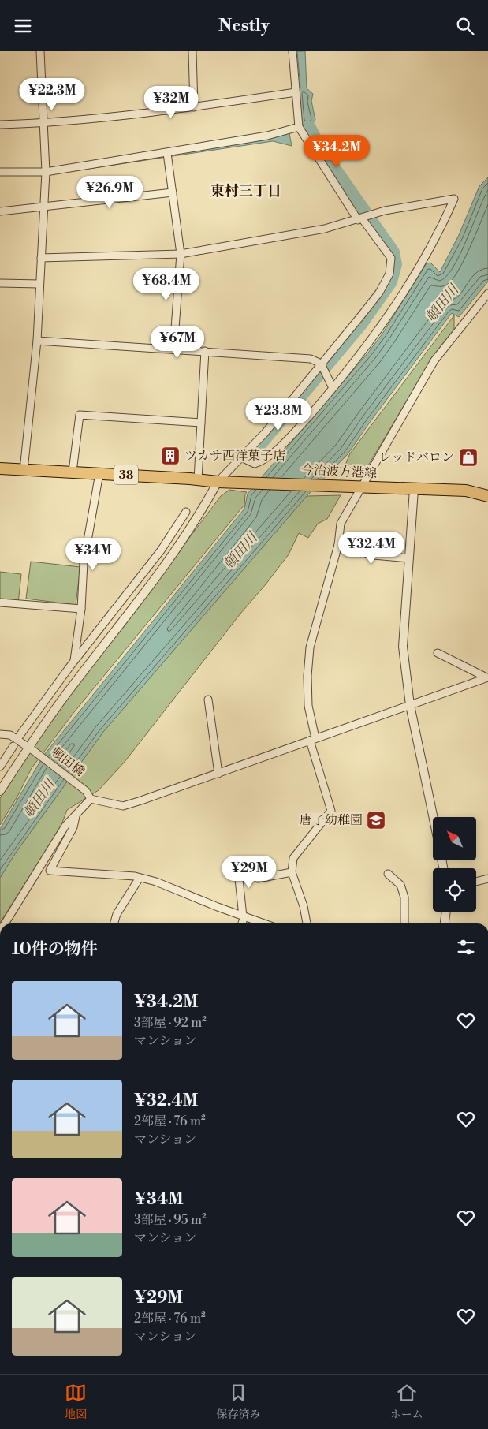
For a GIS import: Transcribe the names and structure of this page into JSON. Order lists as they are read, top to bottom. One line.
{"streets":{"main road":["今治波方港線","38"],"street":["頓田橋"]},"districts":["東村三丁目"],"water":["頓田川"],"places":{"building":["ツカサ西洋菓子店"],"shop":["レッドバロン"],"school or university":["唐子幼稚園"]},"north":"top left","page":{"header":"Nestly","price":["¥22.3M","¥32M","¥34.2M","¥26.9M","¥68.4M","¥67M","¥23.8M","¥32.4M","¥34M","¥29M"],"heading":"10件の物件","list":[{"name":"¥34.2M","note":"3部屋 · 92 m² · マンション"},{"name":"¥32.4M","note":"2部屋 · 76 m² · マンション"},{"name":"¥34M","note":"3部屋 · 95 m² · マンション"},{"name":"¥29M","note":"2部屋 · 76 m² · マンション"}],"tabs":["地図","保存済み","ホーム"]}}
